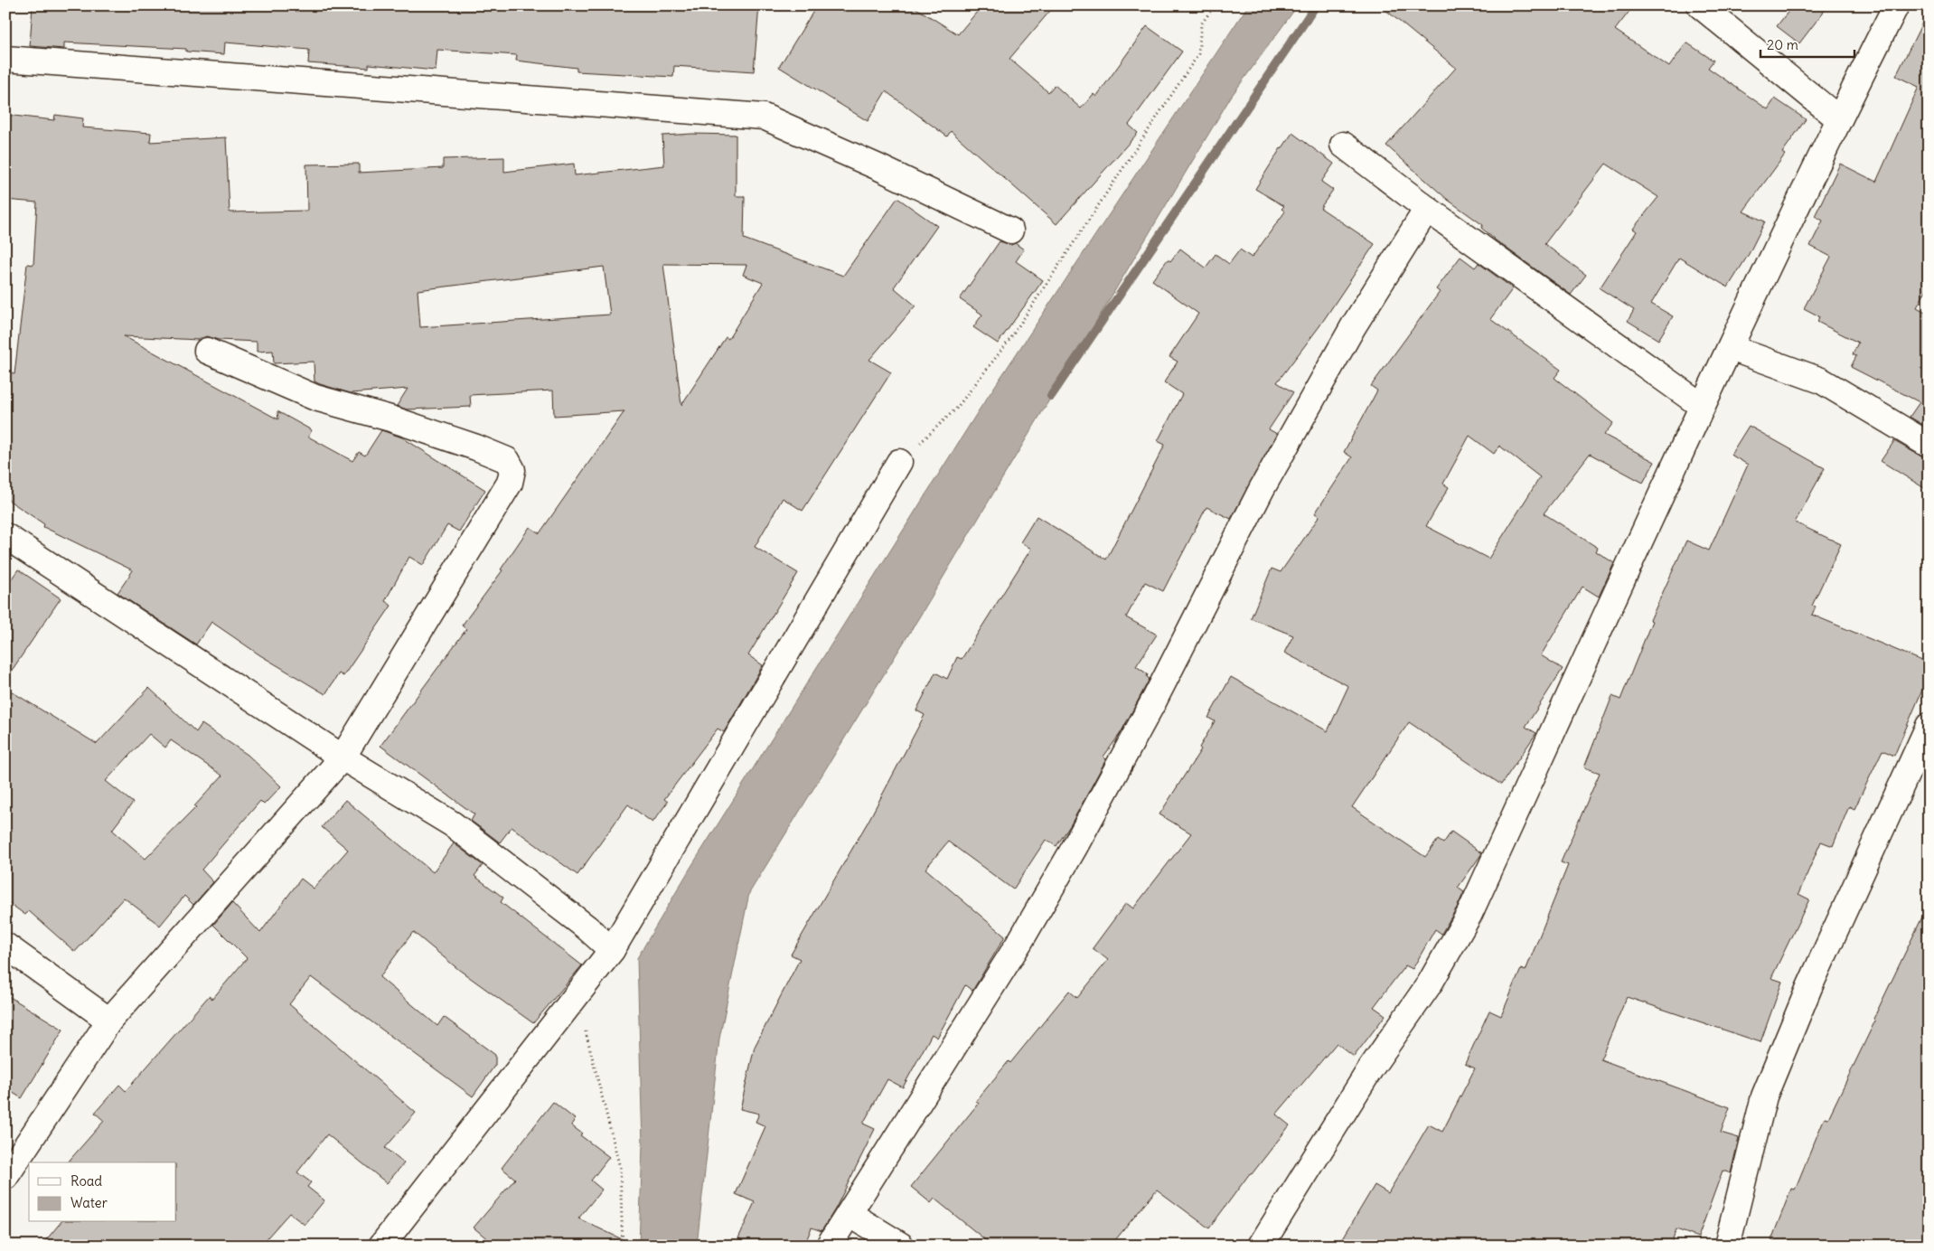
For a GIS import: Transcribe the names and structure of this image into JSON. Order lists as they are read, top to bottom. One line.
{"legend":["Road","Water"],"scale_bar":"20 m"}
